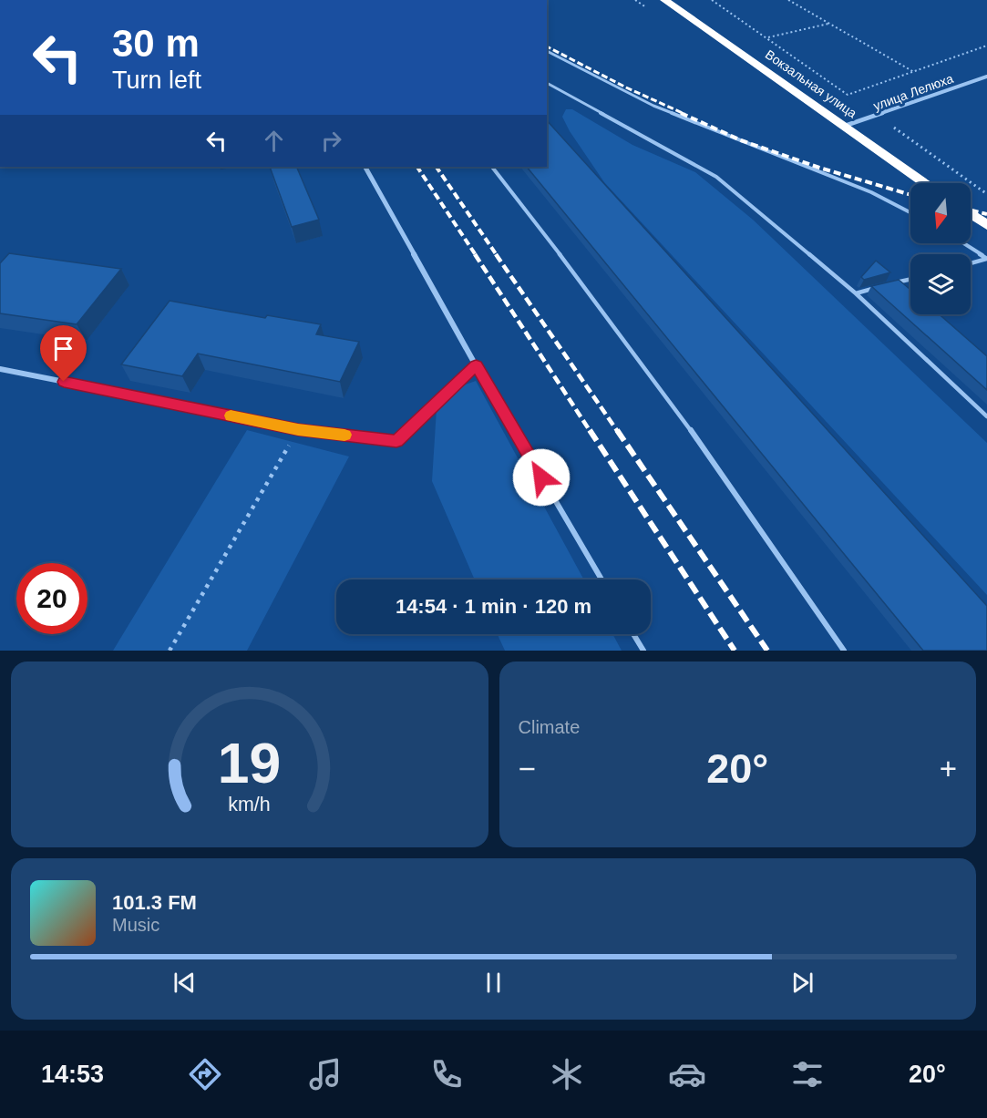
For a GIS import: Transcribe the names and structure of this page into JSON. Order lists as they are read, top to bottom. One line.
{"streets":{"highway":["Вокзальная улица"],"street":["улица Лелюха"]},"crossings":[["Вокзальная улица","улица Лелюха"]],"north":"bottom","page":{"turn":["30 m","Turn left"],"limit":"20","trip":"14:54 · 1 min · 120 m","tile":"Climate","heat":["−","20°","+"],"song":["101.3 FM","Music"],"tabs":["14:53","20°"],"gauge":["19","km/h"]}}
